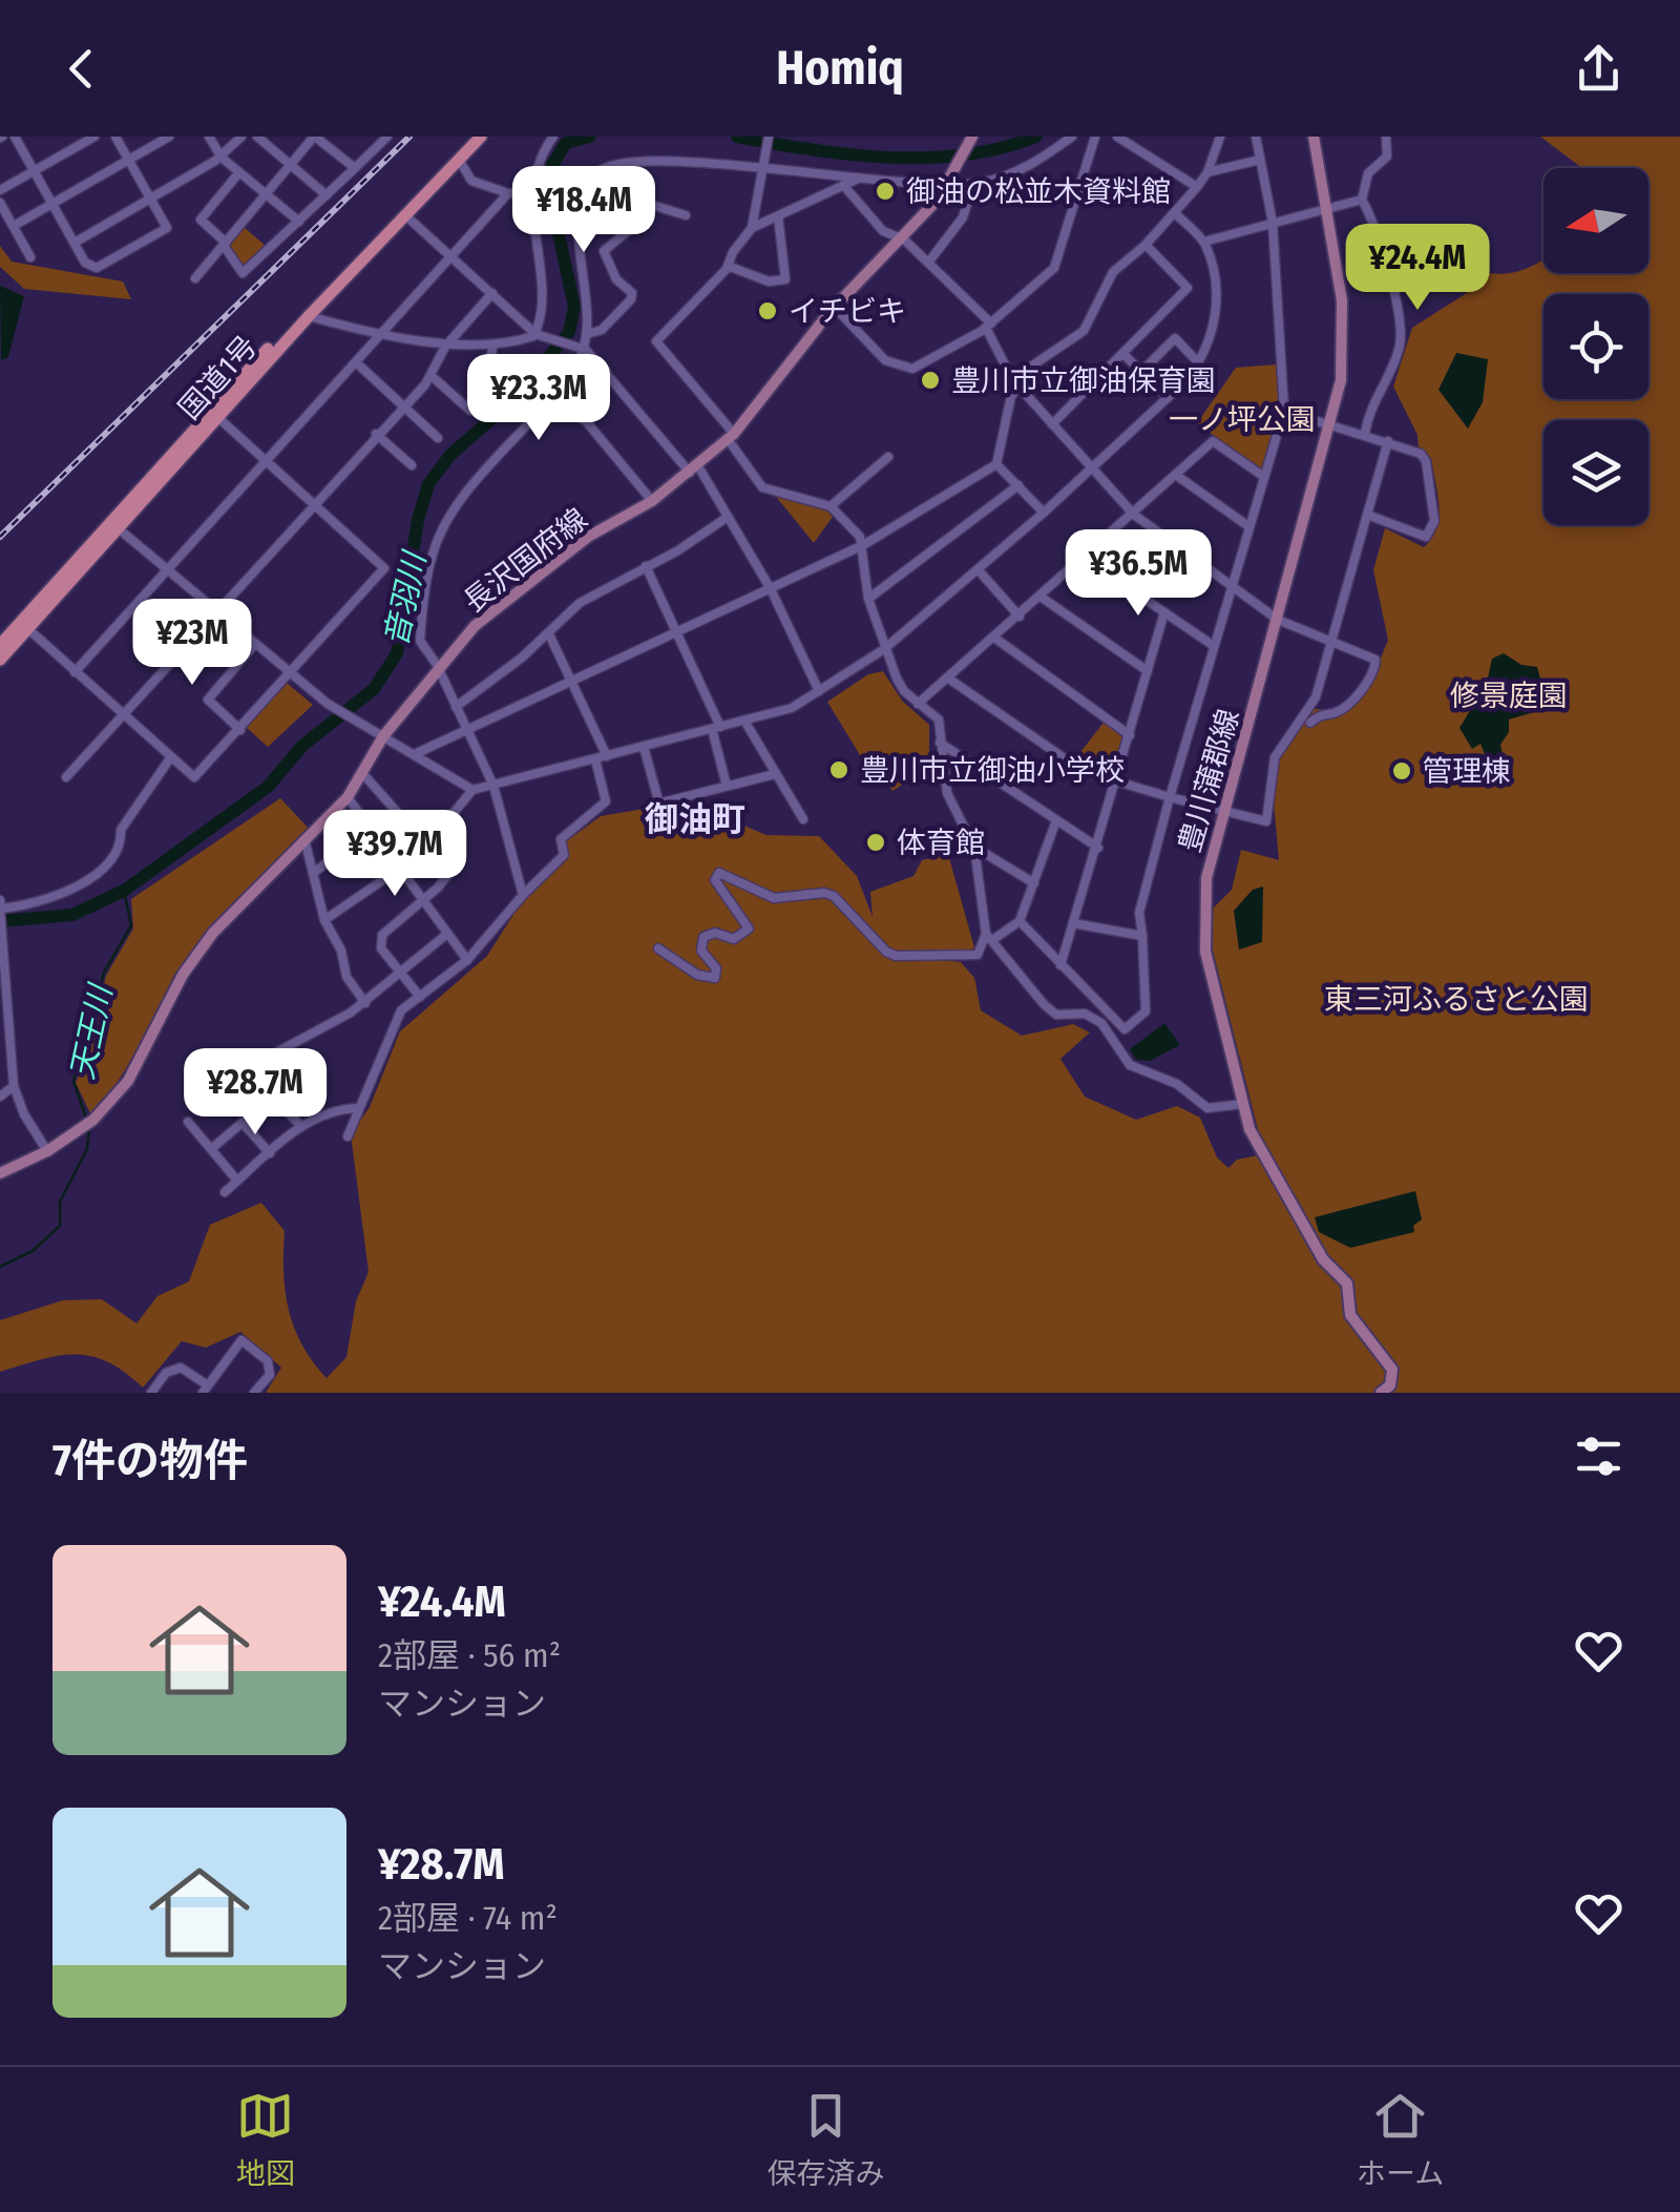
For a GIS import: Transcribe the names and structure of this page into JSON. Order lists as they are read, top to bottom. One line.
{"streets":{"highway":["国道1号"],"main road":["長沢国府線","豊川蒲郡線"]},"districts":["御油町"],"water":["音羽川","天王川"],"parks":["一ノ坪公園","修景庭園","東三河ふるさと公園"],"places":["御油の松並木資料館","イチビキ","豊川市立御油保育園","豊川市立御油小学校","管理棟","体育館"],"north":"left","page":{"header":"Homiq","price":["¥18.4M","¥24.4M","¥23.3M","¥36.5M","¥23M","¥39.7M","¥28.7M"],"heading":"7件の物件","list":[{"name":"¥24.4M","note":"2部屋 · 56 m² · マンション"},{"name":"¥28.7M","note":"2部屋 · 74 m² · マンション"}],"tabs":["地図","保存済み","ホーム"]}}
